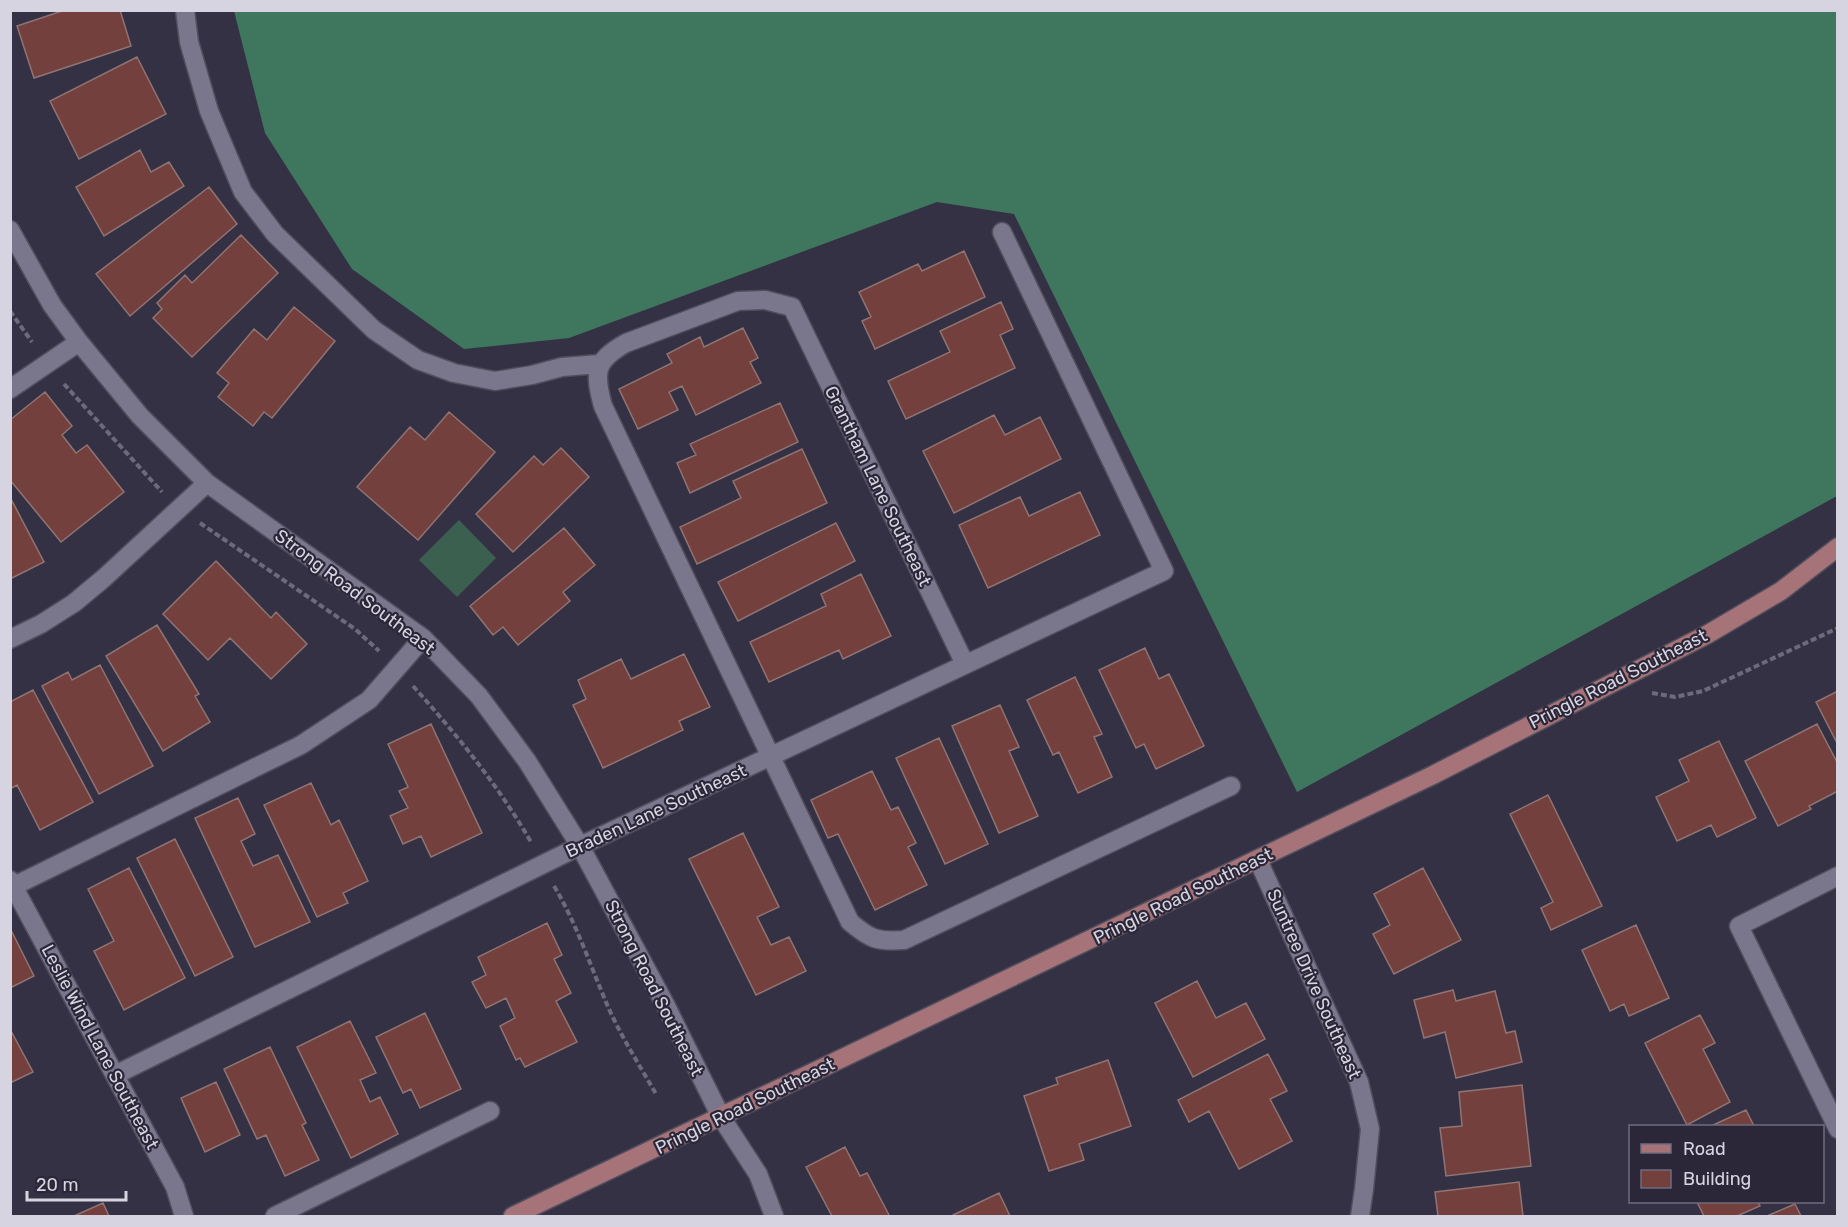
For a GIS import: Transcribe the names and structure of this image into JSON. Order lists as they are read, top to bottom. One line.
{"streets":{"main road":["Pringle Road Southeast"],"street":["Grantham Lane Southeast","Strong Road Southeast","Braden Lane Southeast","Suntree Drive Southeast","Leslie Wind Lane Southeast"]},"crossings":[["Grantham Lane Southeast","Braden Lane Southeast"],["Strong Road Southeast","Pringle Road Southeast"],["Strong Road Southeast","Braden Lane Southeast"],["Pringle Road Southeast","Suntree Drive Southeast"],["Braden Lane Southeast","Leslie Wind Lane Southeast"]],"legend":["Road","Building"],"scale_bar":"20 m"}
